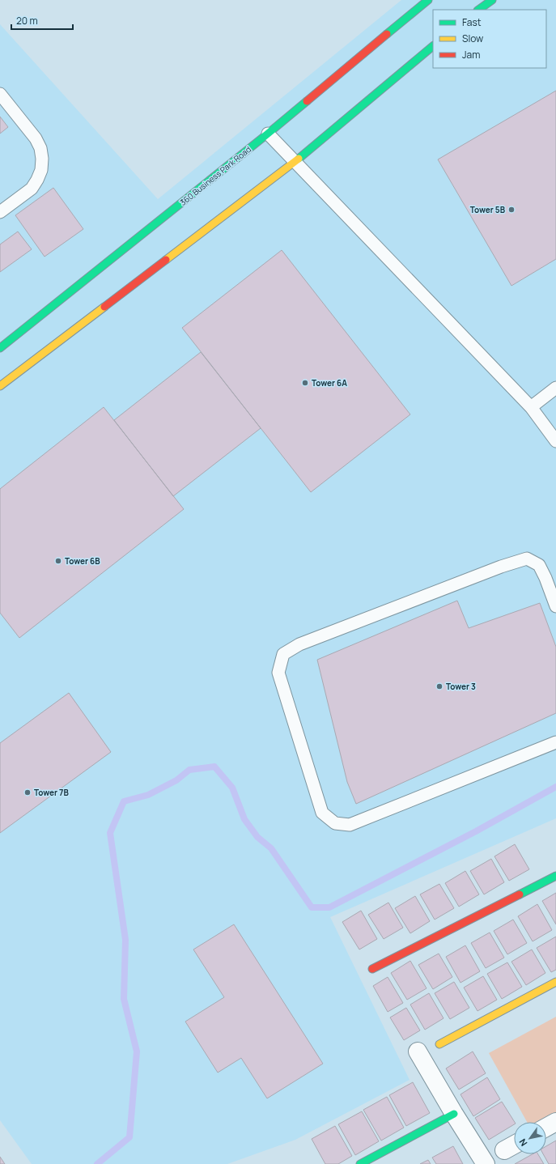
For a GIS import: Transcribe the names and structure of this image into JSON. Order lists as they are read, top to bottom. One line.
{"streets":{"main road":["360 Business Park Road"]},"places":["Tower 5B","Tower 6A","Tower 6B","Tower 3","Tower 7B"],"legend":["Fast","Slow","Jam"],"scale_bar":"20 m","north":"bottom left"}
